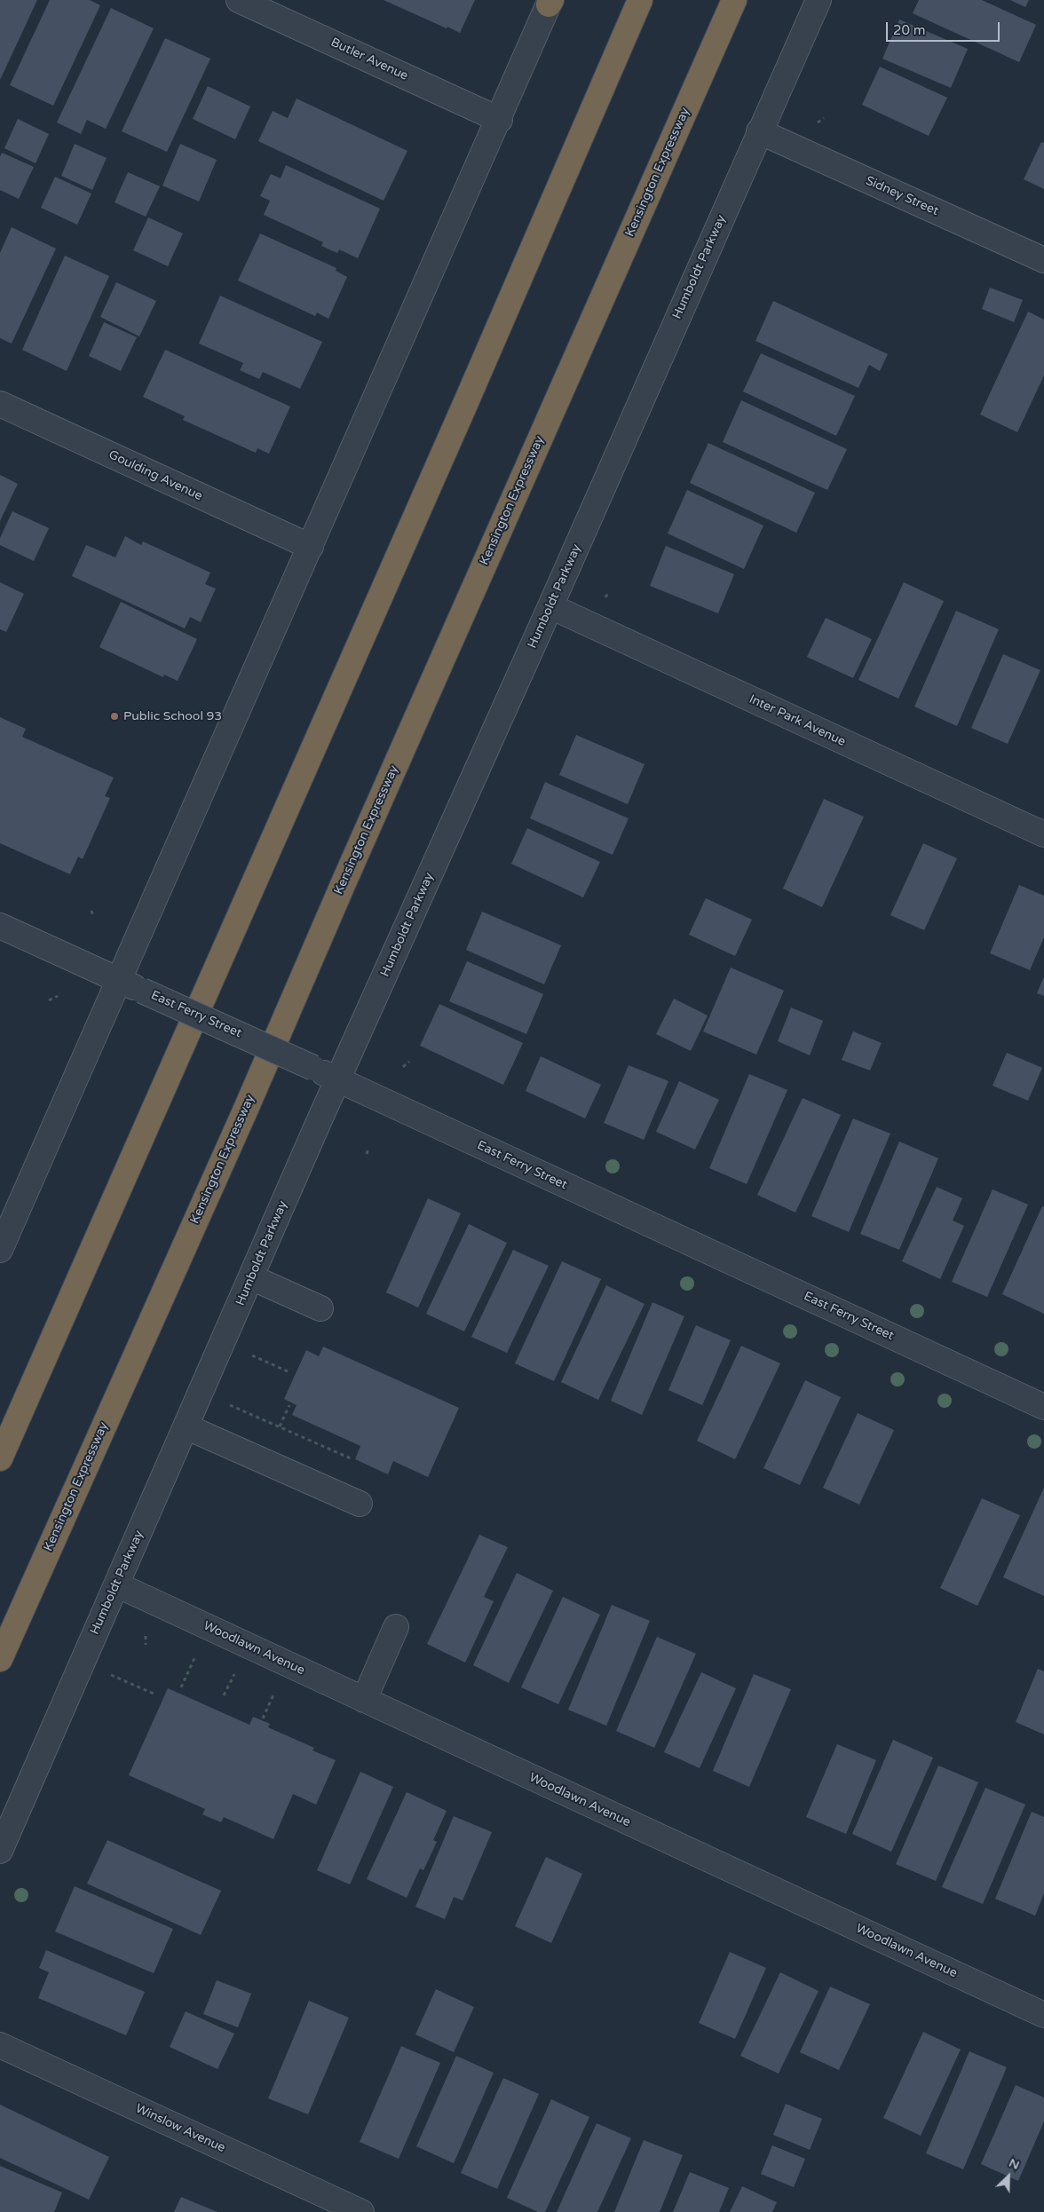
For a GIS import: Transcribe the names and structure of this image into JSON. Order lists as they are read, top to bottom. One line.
{"streets":{"highway":["Kensington Expressway"],"street":["Butler Avenue","Sidney Street","Humboldt Parkway","Goulding Avenue","Inter Park Avenue","East Ferry Street","Woodlawn Avenue","Winslow Avenue"]},"crossings":[["Sidney Street","Humboldt Parkway"],["Humboldt Parkway","Inter Park Avenue"],["Humboldt Parkway","East Ferry Street"],["Humboldt Parkway","Woodlawn Avenue"]],"places":["Public School 93"],"scale_bar":"20 m","north":"top right"}
